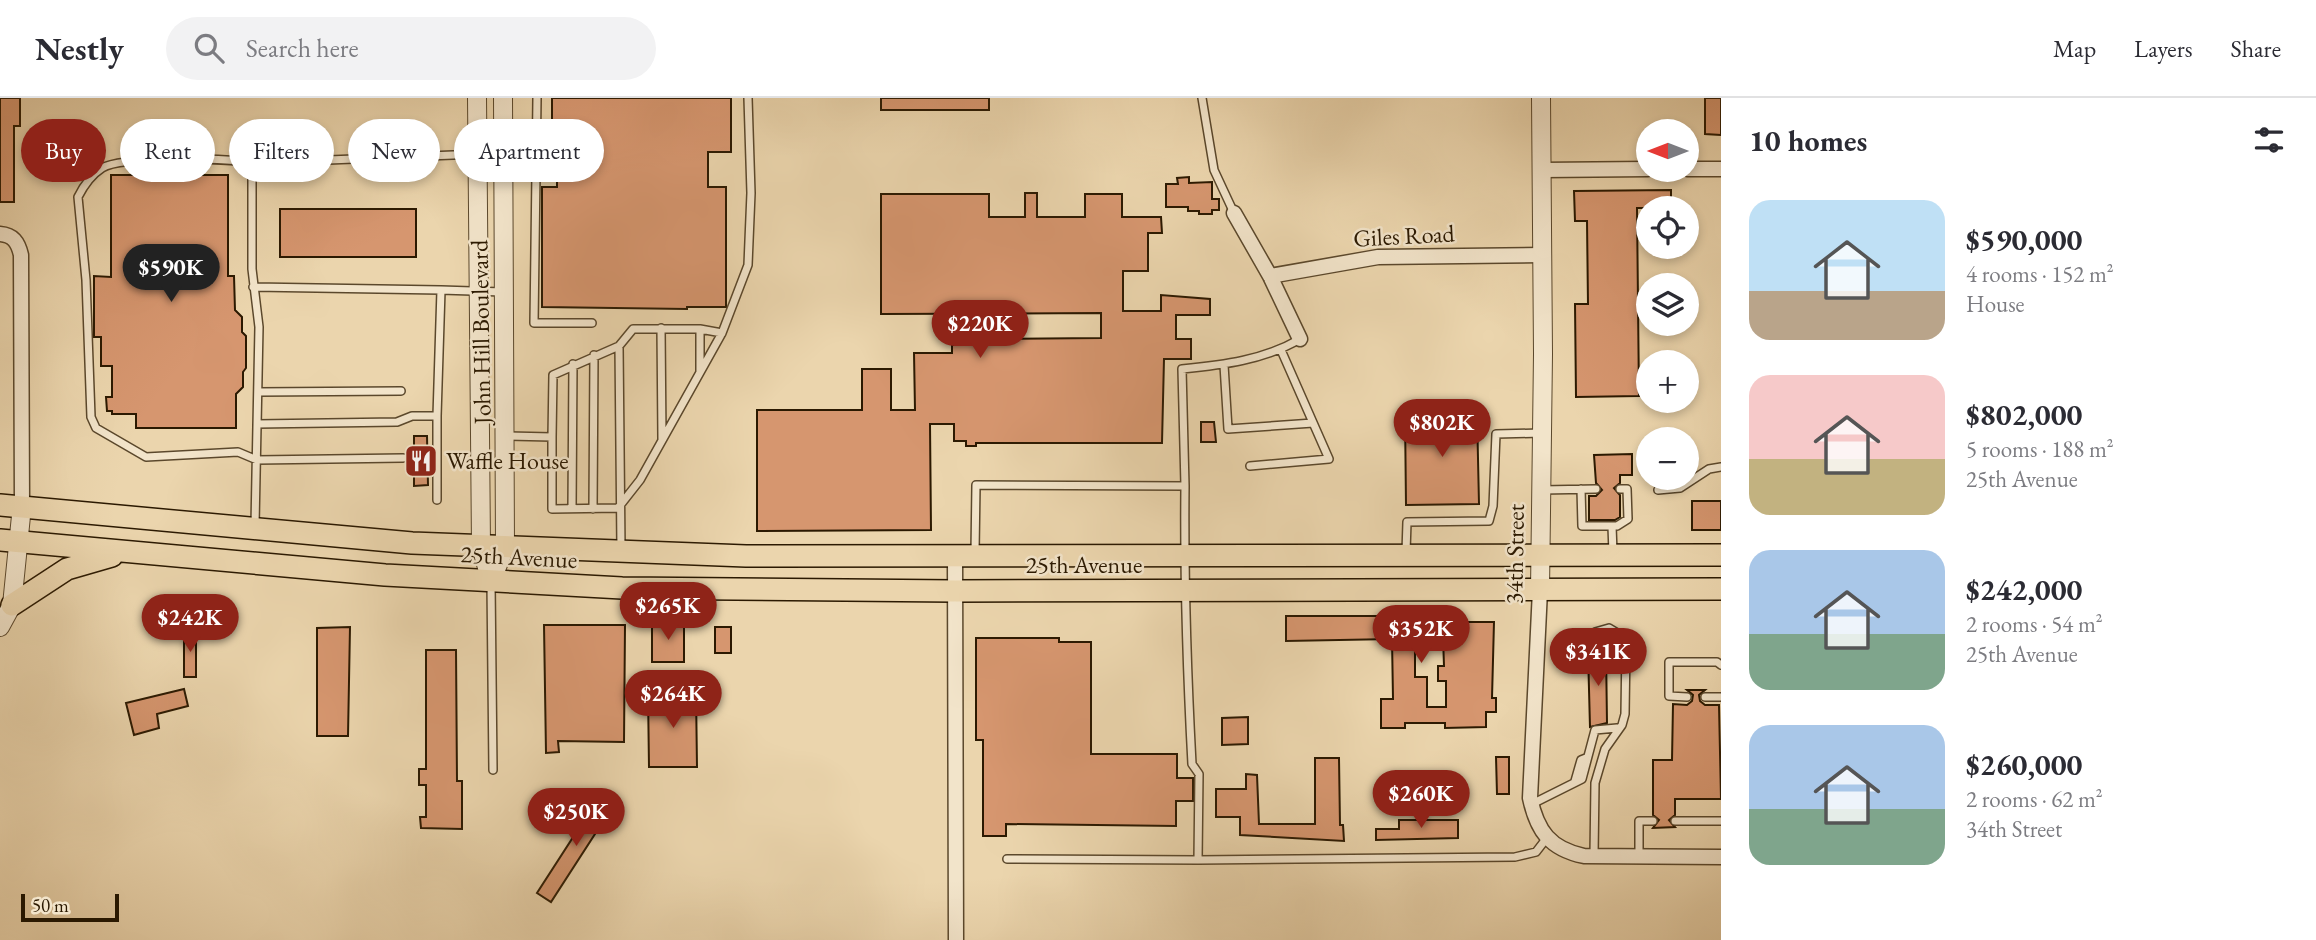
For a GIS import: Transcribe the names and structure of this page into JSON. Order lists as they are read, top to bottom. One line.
{"streets":{"main road":["25th Avenue"],"street":["Giles Road","John Hill Boulevard","34th Street"]},"crossings":[["Giles Road","34th Street"],["John Hill Boulevard","25th Avenue"],["34th Street","25th Avenue"]],"places":{"restaurant":["Waffle House"]},"scale_bar":"50 m","north":"left","page":{"header":"Nestly","search":"Search here","nav":["Map","Layers","Share"],"heading":"10 homes","map_buttons":["+","−"],"chip":["Buy","Rent","Filters","New","Apartment"],"list":[{"name":"$590,000","note":"4 rooms · 152 m² · House"},{"name":"$802,000","note":"5 rooms · 188 m² · 25th Avenue"},{"name":"$242,000","note":"2 rooms · 54 m² · 25th Avenue"},{"name":"$260,000","note":"2 rooms · 62 m² · 34th Street"}],"price":["$590K","$220K","$802K","$265K","$242K","$352K","$341K","$264K","$260K","$250K"],"scale":"50 m"}}
